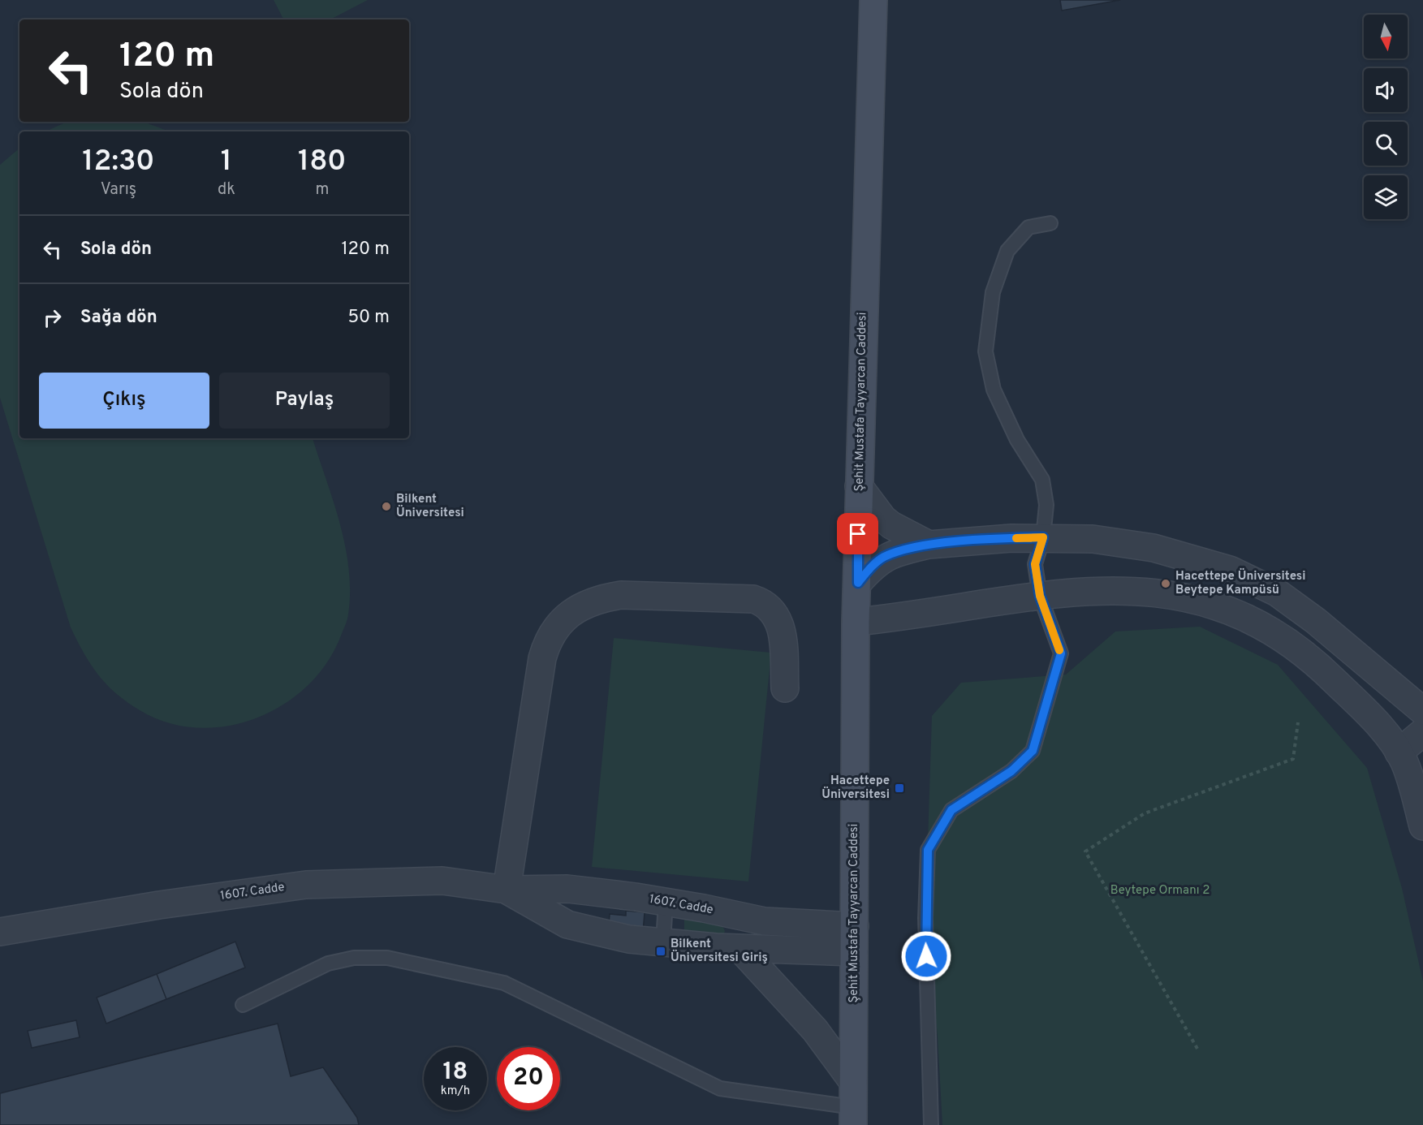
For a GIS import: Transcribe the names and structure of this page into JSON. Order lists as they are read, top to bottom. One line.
{"streets":{"main road":["Şehit Mustafa Tayyarcan Caddesi"],"street":["1607. Cadde"]},"crossings":[["Şehit Mustafa Tayyarcan Caddesi","1607. Cadde"]],"parks":["Beytepe Ormanı 2"],"places":{"other":["Bilkent Üniversitesi","Hacettepe Üniversitesi Beytepe Kampüsü"],"transit":["Hacettepe Üniversitesi","Bilkent Üniversitesi Giriş"]},"north":"bottom","page":{"turn":["120 m","Sola dön"],"eta":["12:30","Varış","1","dk","180","m"],"list":[{"name":"Sola dön","value":"120 m"},{"name":"Sağa dön","value":"50 m"}],"buttons":["Çıkış","Paylaş"],"speed":"18 km/h","limit":"20"}}
